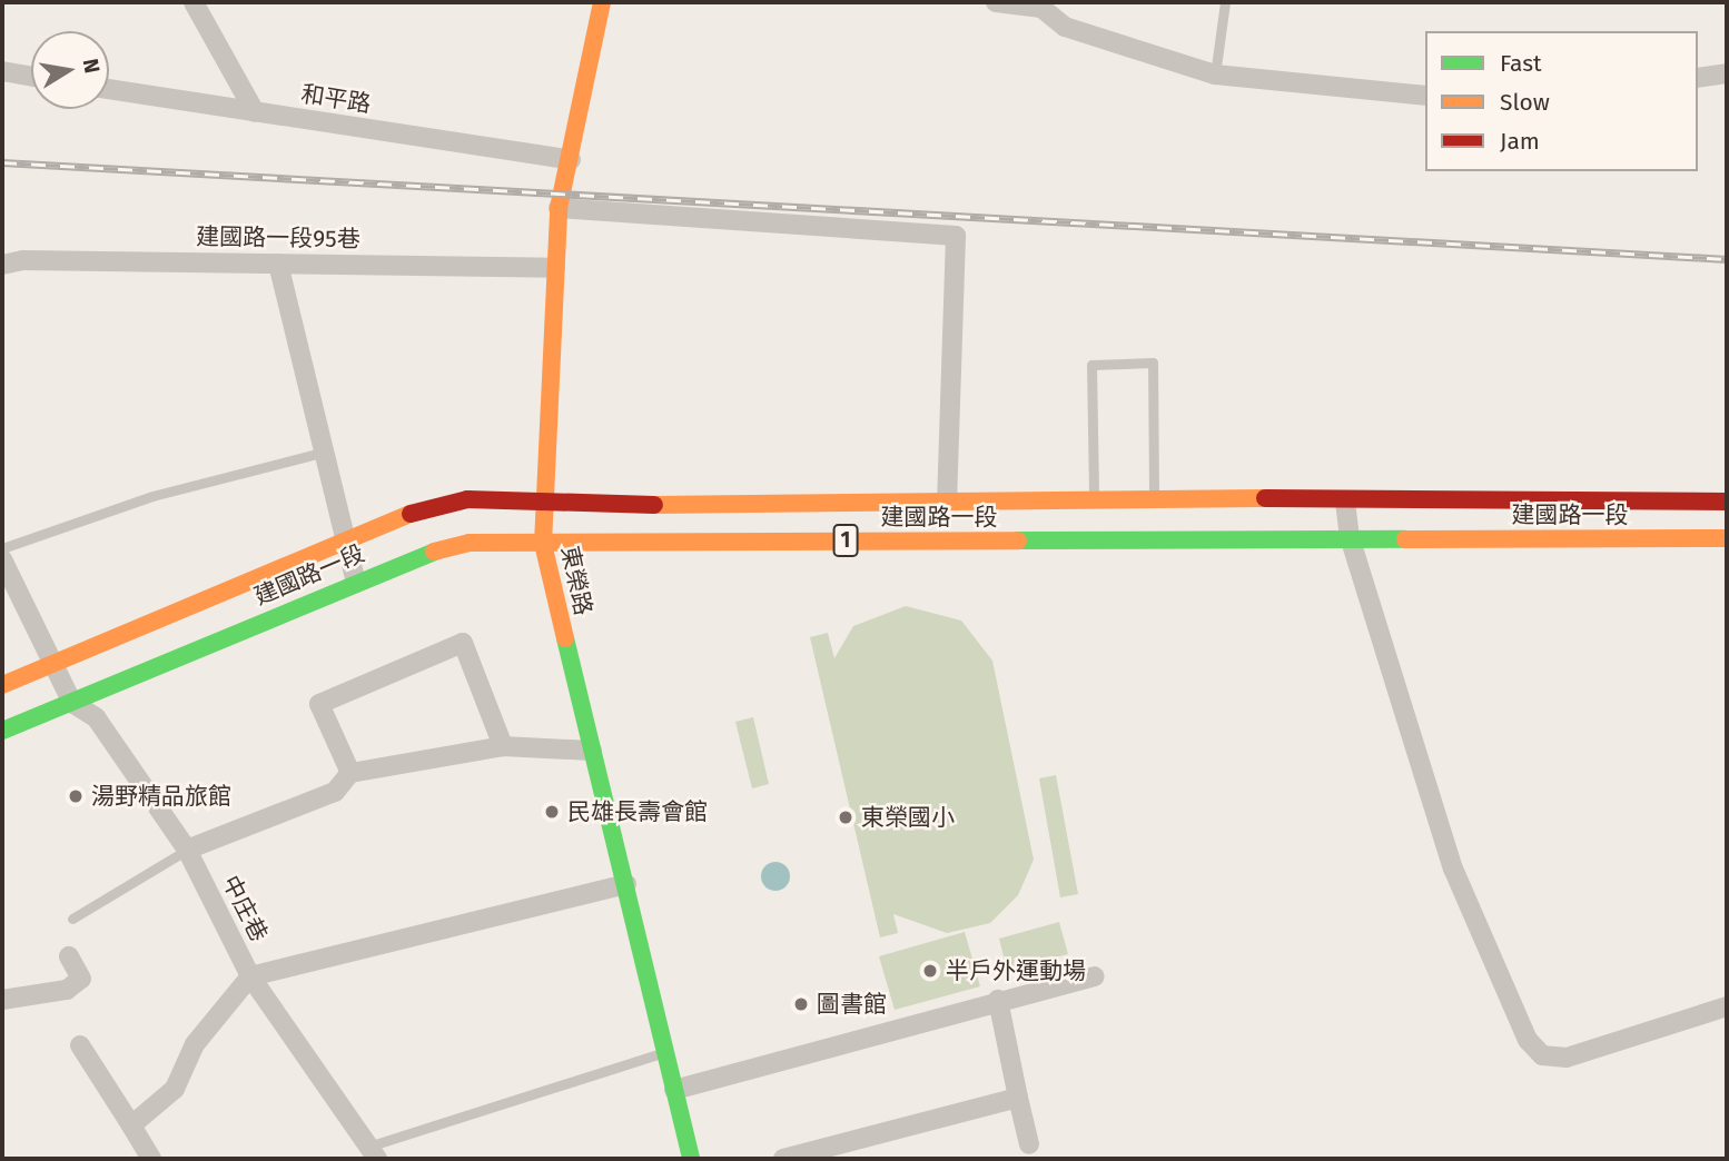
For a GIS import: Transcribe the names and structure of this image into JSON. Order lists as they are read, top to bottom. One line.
{"streets":{"main road":["建國路一段","1","東榮路"],"street":["和平路","建國路一段95巷","中庄巷"]},"crossings":[["和平路","東榮路"],["建國路一段95巷","東榮路"],["建國路一段","東榮路"],["建國路一段","中庄巷"]],"places":["湯野精品旅館","民雄長壽會館","東榮國小","半戶外運動場","圖書館"],"legend":["Fast","Slow","Jam"],"north":"right"}
